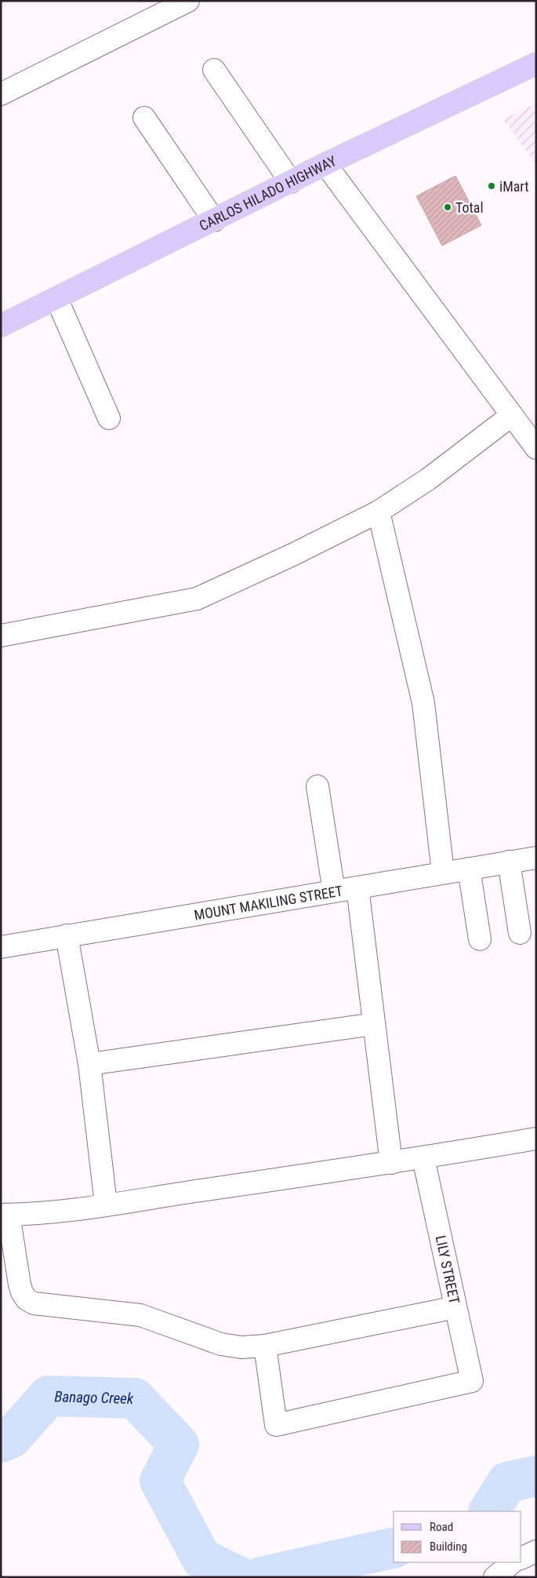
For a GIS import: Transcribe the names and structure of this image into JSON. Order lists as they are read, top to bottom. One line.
{"streets":{"main road":["CARLOS HILADO HIGHWAY"],"street":["MOUNT MAKILING STREET","LILY STREET"]},"water":["Banago Creek"],"places":["iMart","Total"],"legend":["Road","Building"]}
